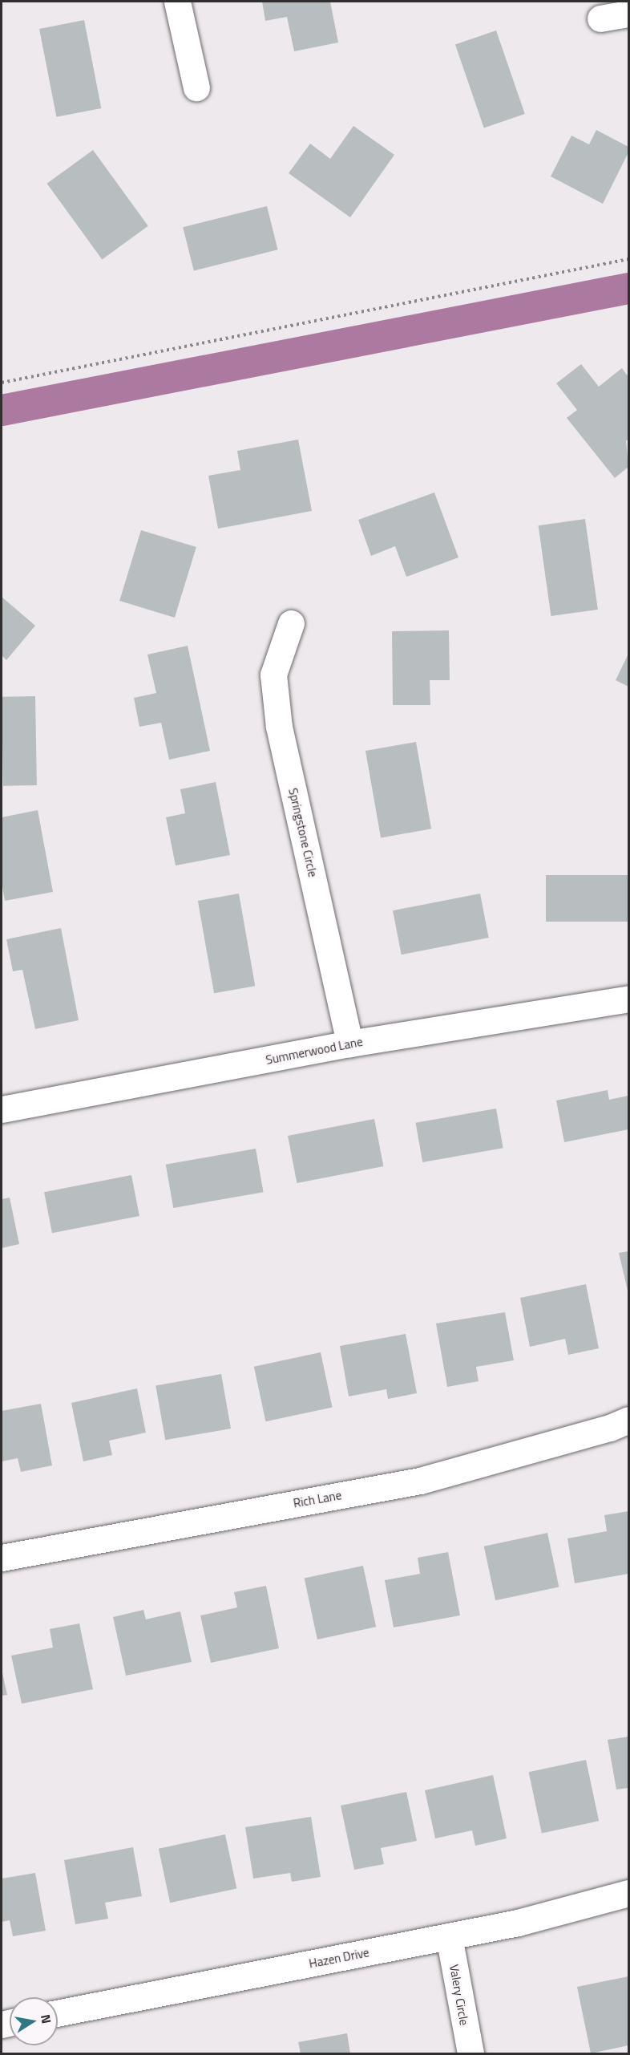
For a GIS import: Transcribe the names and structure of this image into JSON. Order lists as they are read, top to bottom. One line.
{"streets":{"street":["Springstone Circle","Summerwood Lane","Rich Lane","Hazen Drive","Valery Circle"]},"crossings":[["Springstone Circle","Summerwood Lane"],["Hazen Drive","Valery Circle"]],"north":"right"}
